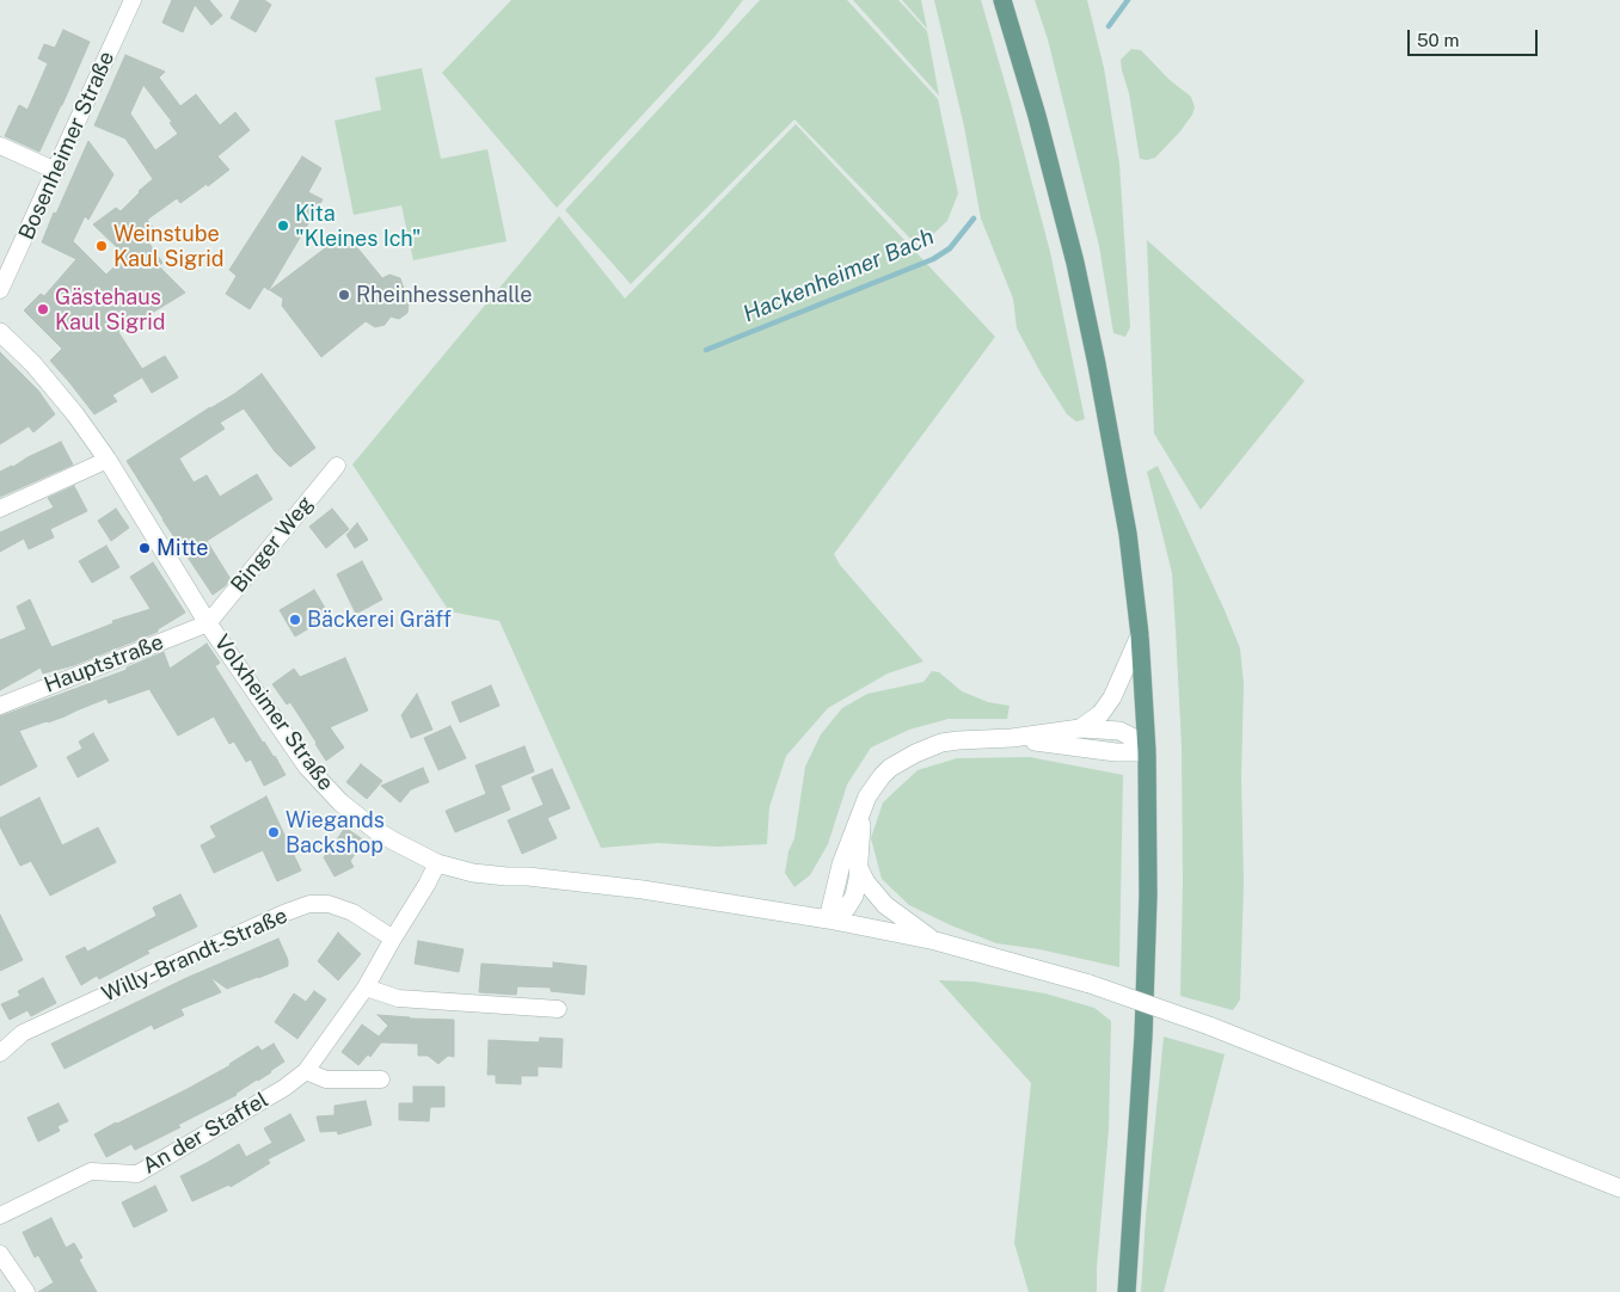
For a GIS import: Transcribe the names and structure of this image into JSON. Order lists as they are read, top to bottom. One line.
{"streets":{"main road":["Volxheimer Straße"],"street":["Bosenheimer Straße","Binger Weg","Hauptstraße","Willy-Brandt-Straße","An der Staffel"]},"crossings":[["Binger Weg","Hauptstraße"],["Binger Weg","Volxheimer Straße"],["Hauptstraße","Volxheimer Straße"],["Volxheimer Straße","An der Staffel"],["Willy-Brandt-Straße","An der Staffel"]],"water":["Hackenheimer Bach"],"places":["Kita \"Kleines Ich\"","Weinstube Kaul Sigrid","Rheinhessenhalle","Gästehaus Kaul Sigrid","Mitte","Bäckerei Gräff","Wiegands Backshop"],"scale_bar":"50 m"}
